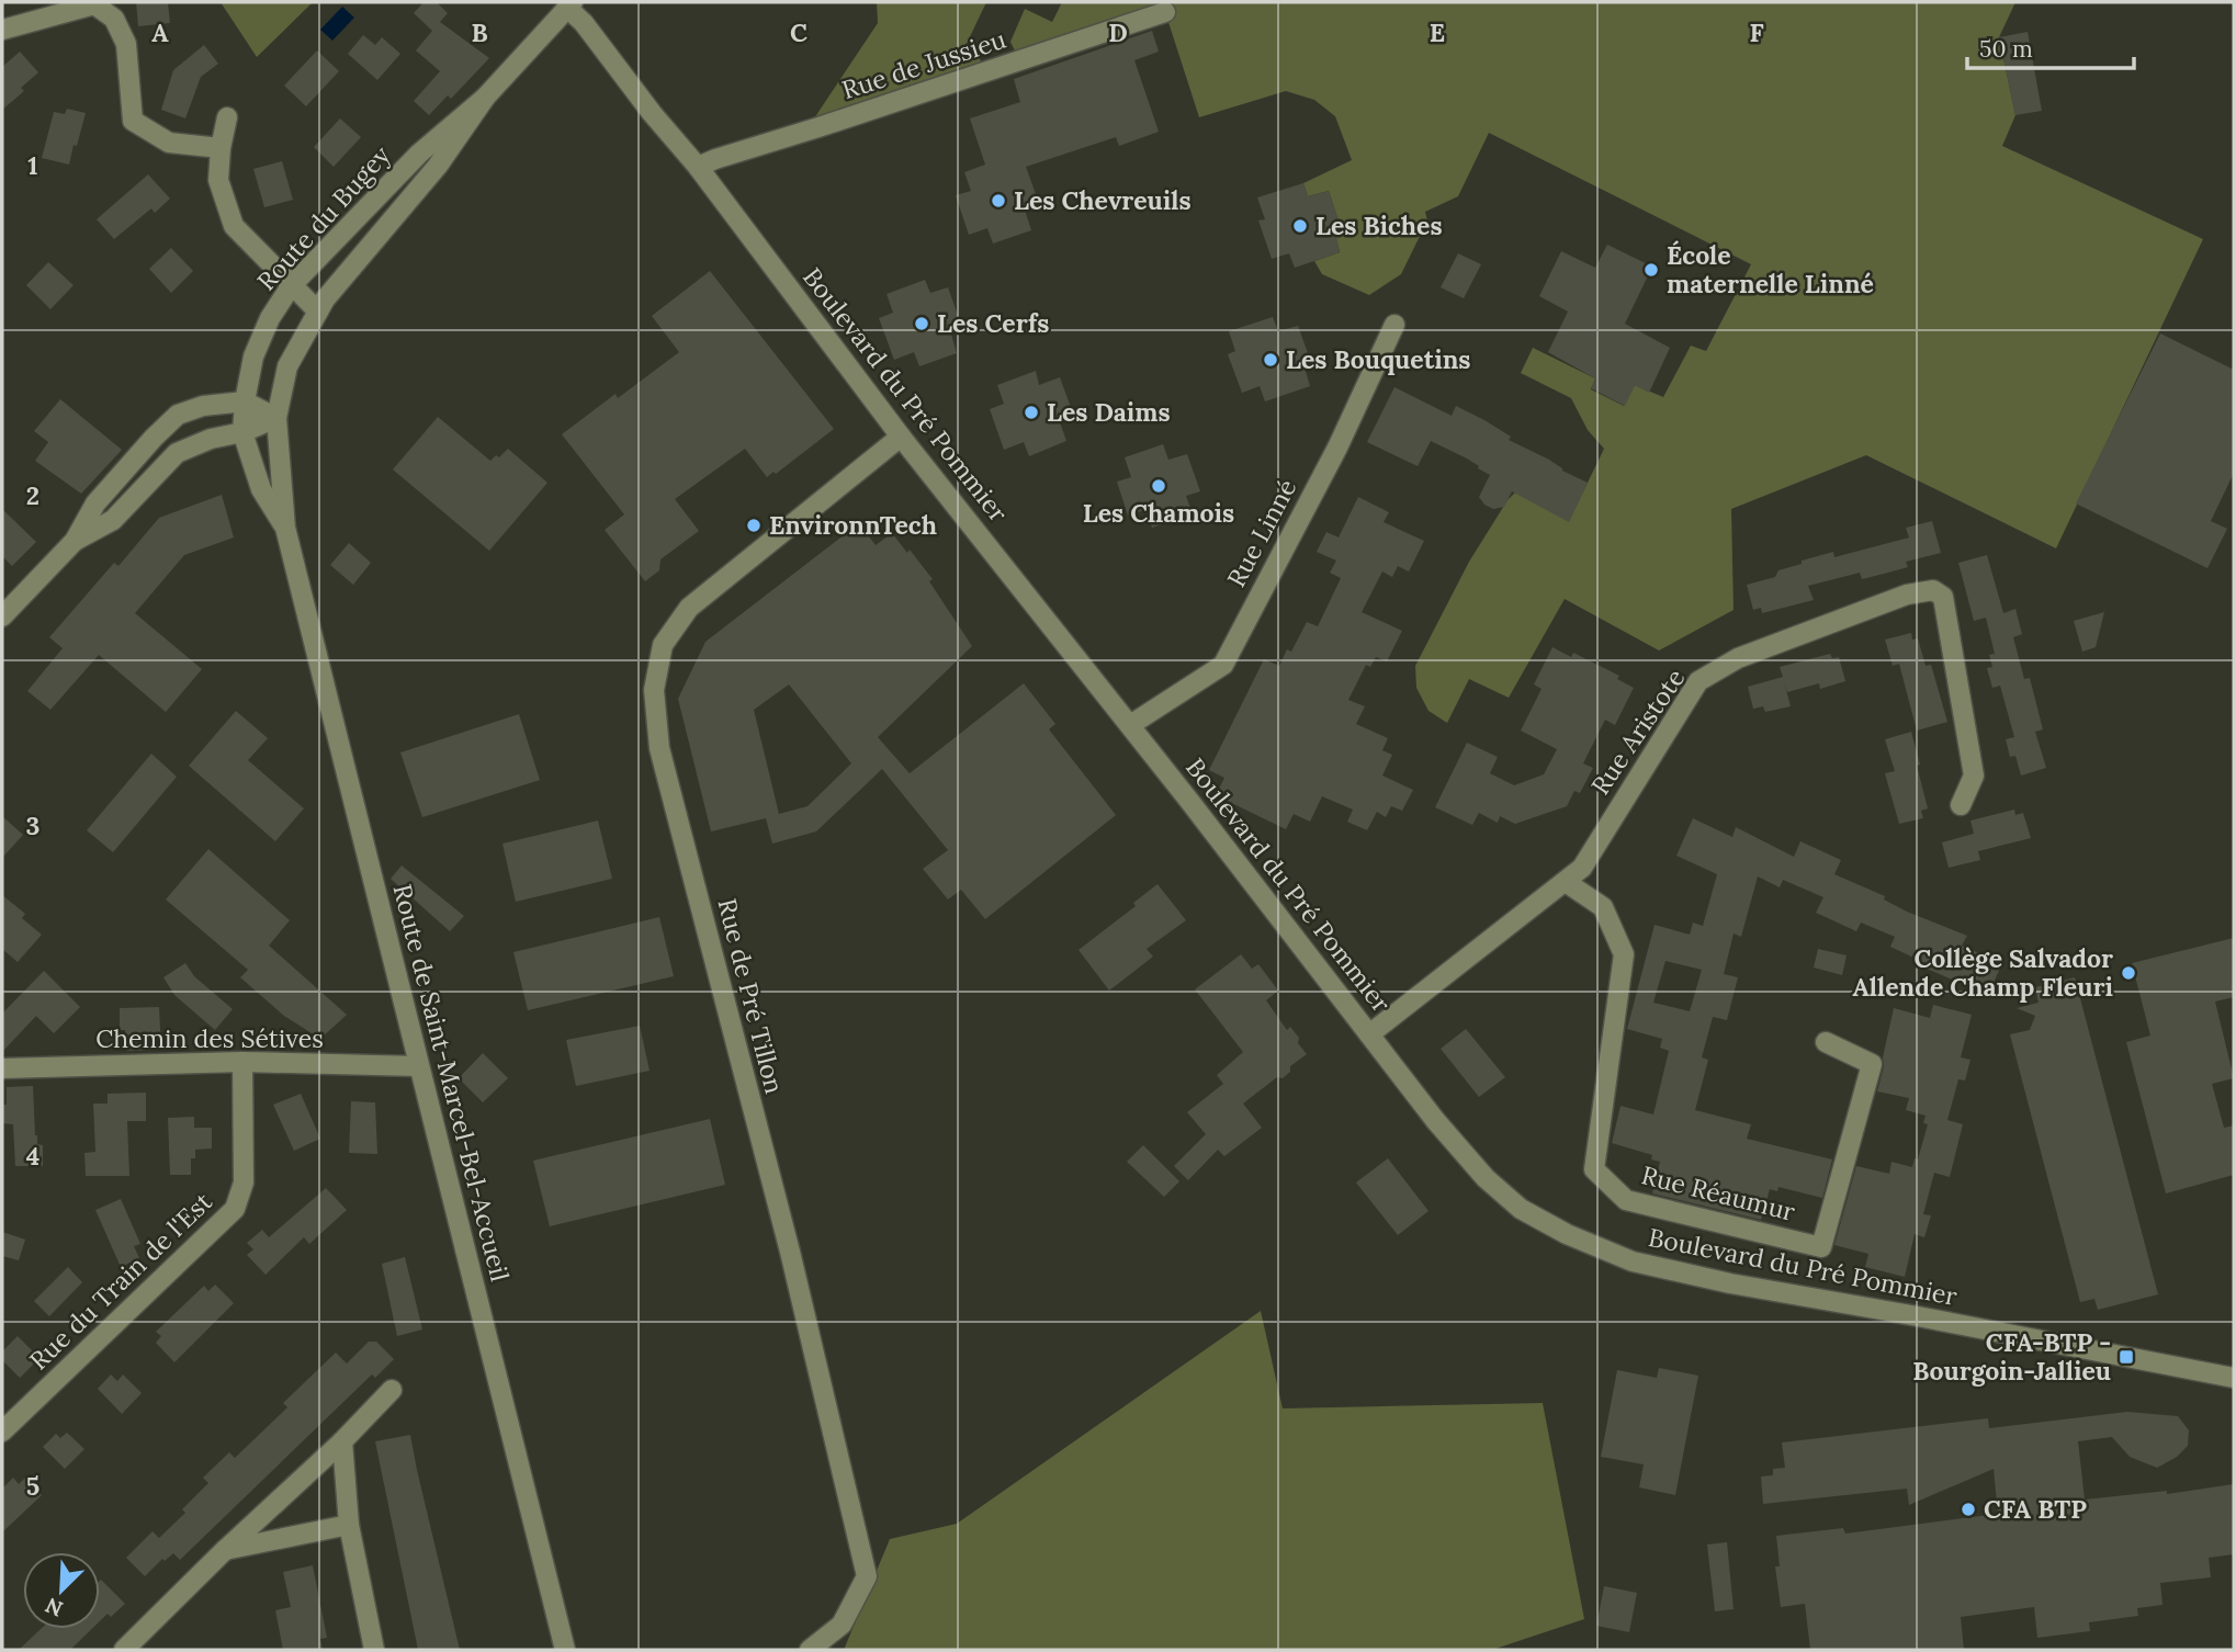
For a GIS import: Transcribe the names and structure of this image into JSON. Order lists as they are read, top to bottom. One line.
{"streets":{"street":["Rue de Jussieu","Route du Bugey","Boulevard du Pré Pommier","Rue Linné","Rue Aristote","Rue de Pré Tillon","Chemin des Sétives","Route de Saint-Marcel-Bel-Accueil","Rue Réaumur","Rue du Train de l'Est"]},"crossings":[["Rue de Jussieu","Boulevard du Pré Pommier"],["Route du Bugey","Boulevard du Pré Pommier"],["Route du Bugey","Route de Saint-Marcel-Bel-Accueil"],["Boulevard du Pré Pommier","Rue Linné"],["Boulevard du Pré Pommier","Rue Aristote"],["Boulevard du Pré Pommier","Rue de Pré Tillon"],["Rue Aristote","Rue Réaumur"],["Chemin des Sétives","Route de Saint-Marcel-Bel-Accueil"],["Chemin des Sétives","Rue du Train de l'Est"]],"places":{"other":["Les Chevreuils","Les Biches","École maternelle Linné","Les Cerfs","Les Bouquetins","Les Daims","Les Chamois","EnvironnTech","Collège Salvador Allende Champ Fleuri","CFA BTP"],"transit":["CFA-BTP - Bourgoin-Jallieu"]},"scale_bar":"50 m","north":"bottom left","grid":{"columns":["A","B","C","D","E","F"],"rows":["1","2","3","4","5"]}}
